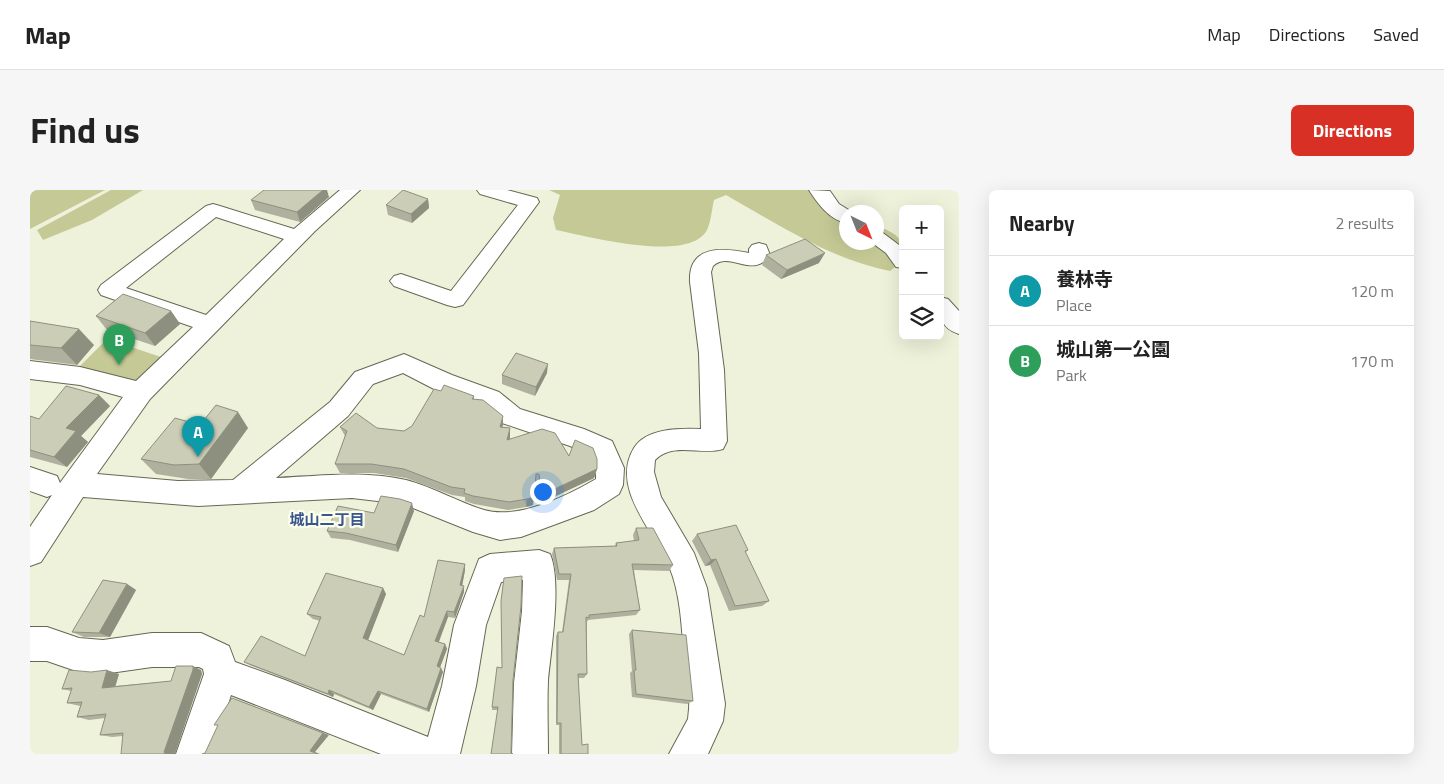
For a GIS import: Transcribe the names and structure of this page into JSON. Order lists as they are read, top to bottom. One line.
{"districts":["城山二丁目"],"north":"bottom right","page":{"header":"Map","nav":["Map","Directions","Saved"],"title":"Find us","buttons":"Directions","heading":["Nearby","2 results"],"map_buttons":["+","−"],"list":[{"mark":"A","name":"養林寺","note":"Place","value":"120 m"},{"mark":"B","name":"城山第一公園","note":"Park","value":"170 m"}],"pins":["B","A"]}}
